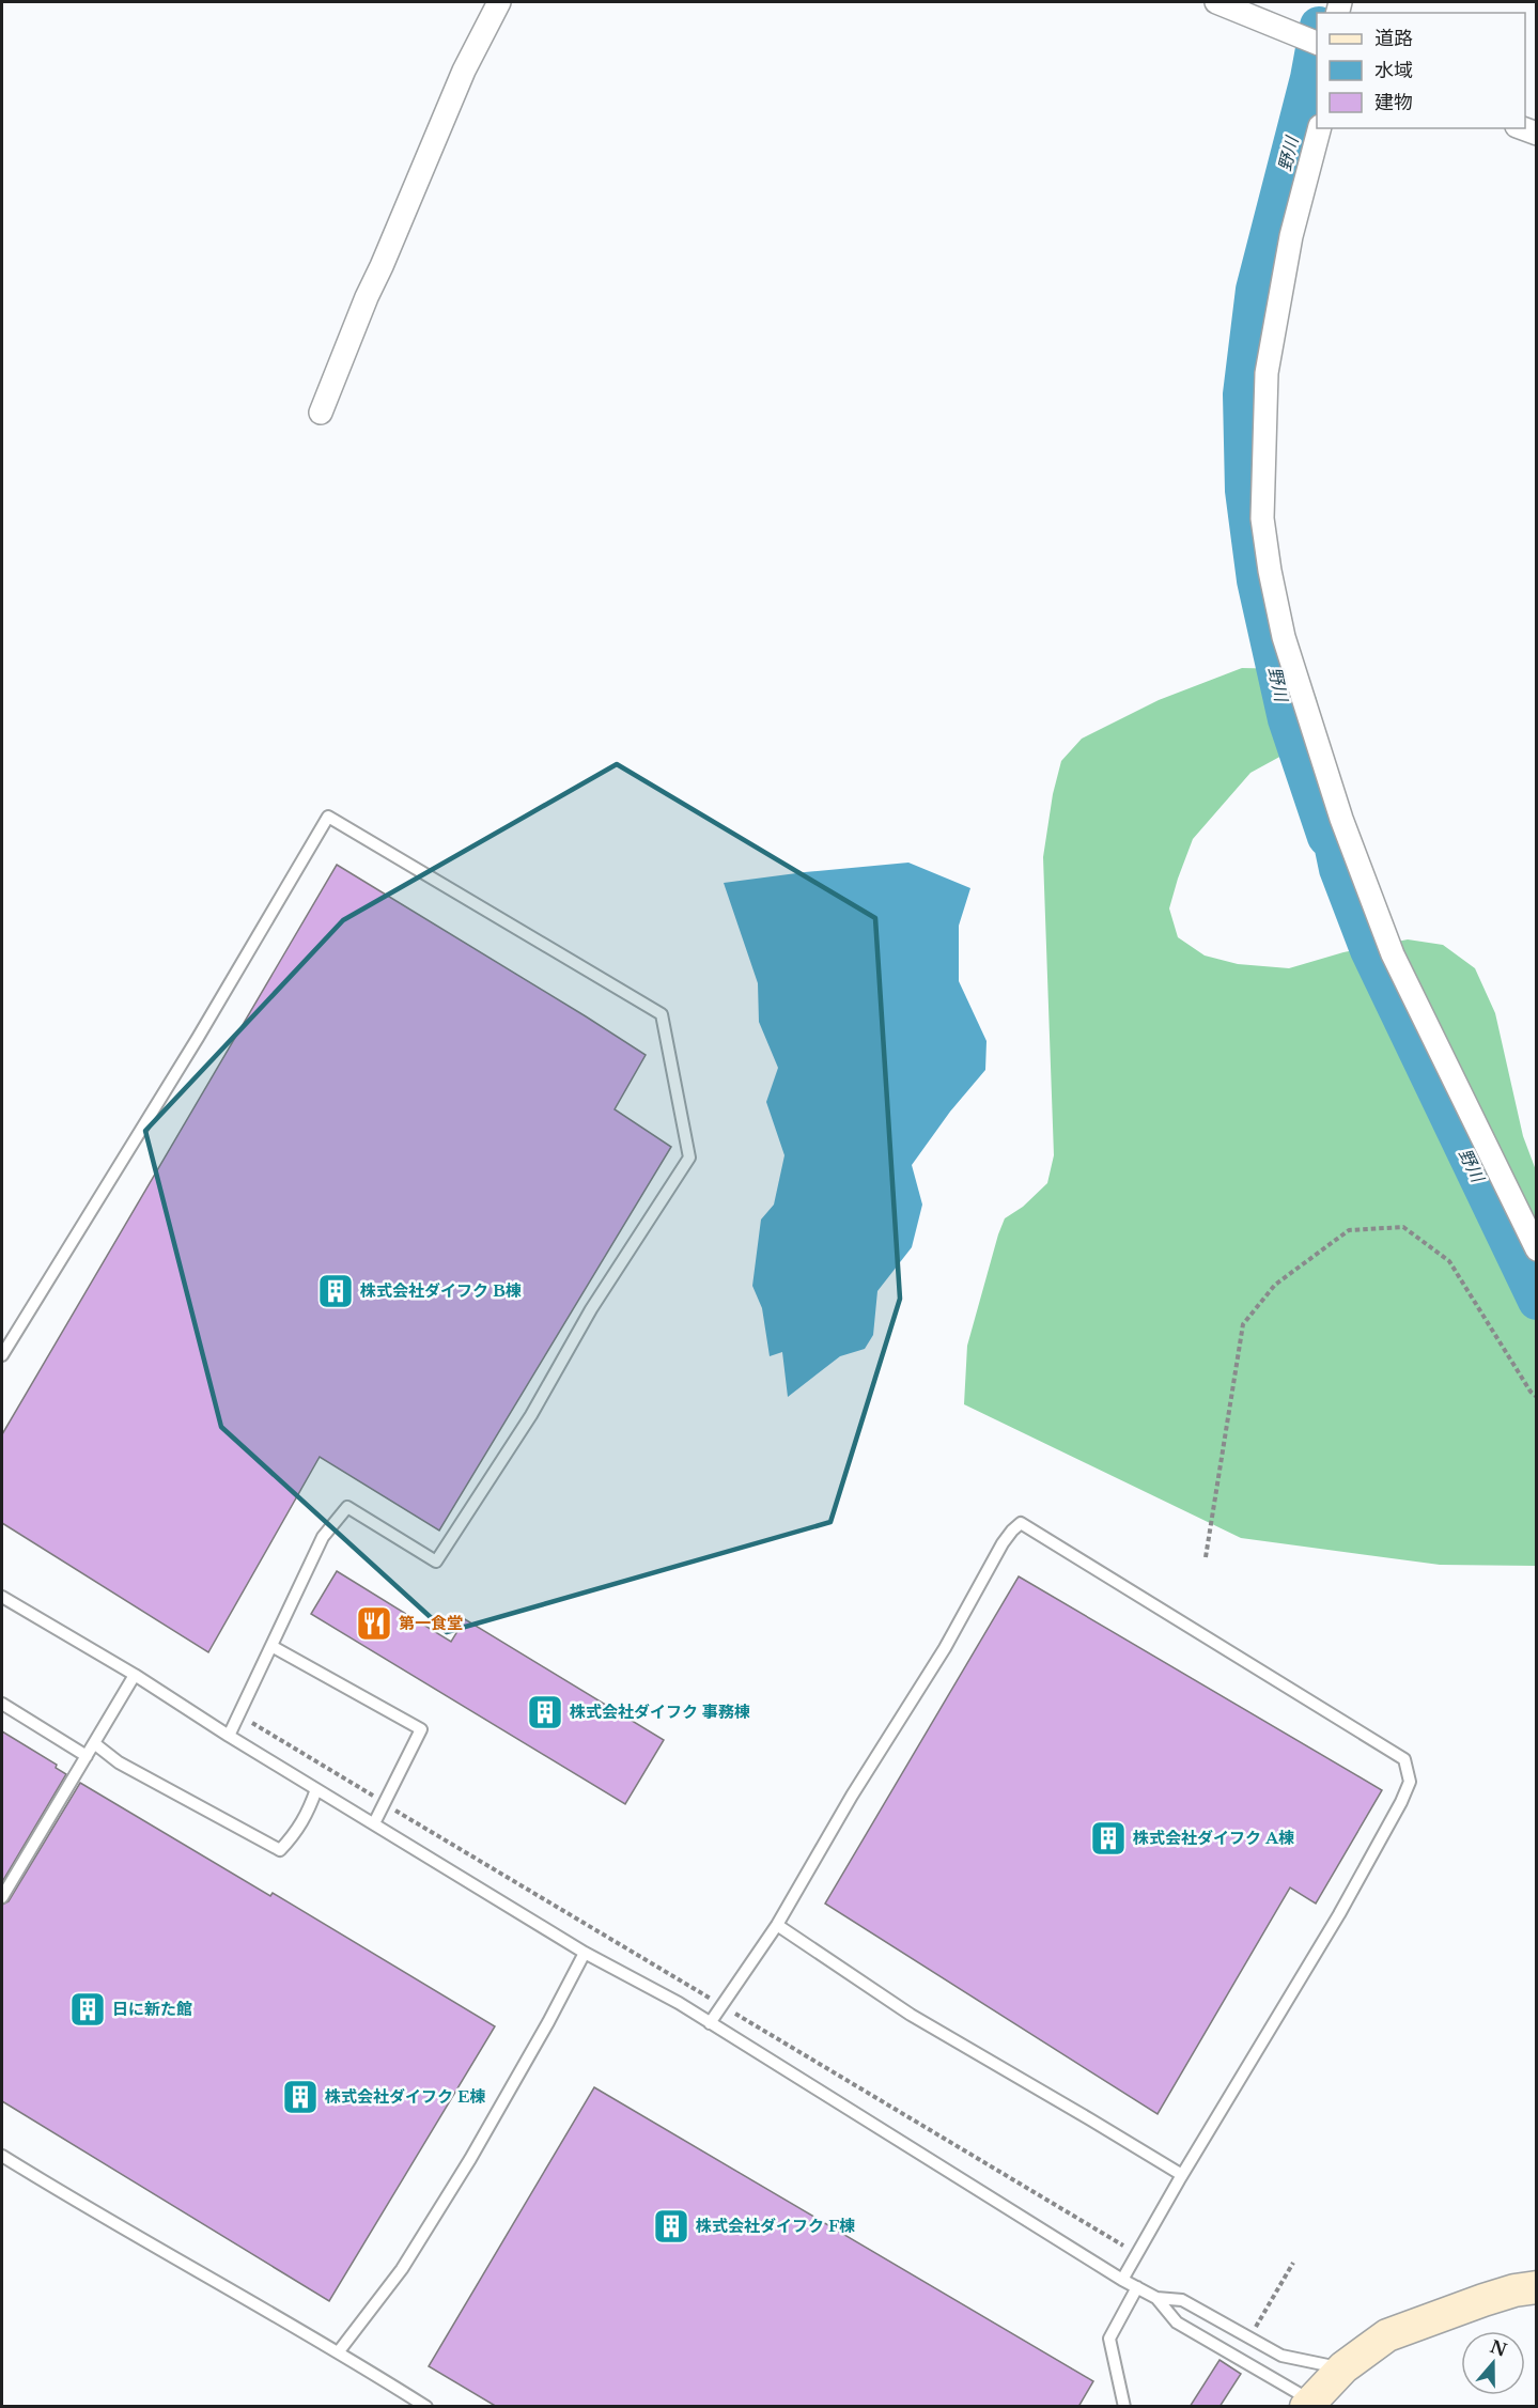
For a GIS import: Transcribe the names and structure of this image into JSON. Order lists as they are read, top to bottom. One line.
{"water":["野川"],"places":{"building":["株式会社ダイフク B棟","株式会社ダイフク 事務棟","株式会社ダイフク A棟","日に新た館","株式会社ダイフク E棟","株式会社ダイフク F棟"],"restaurant":["第一食堂"]},"legend":["道路","水域","建物"],"north":"top"}
